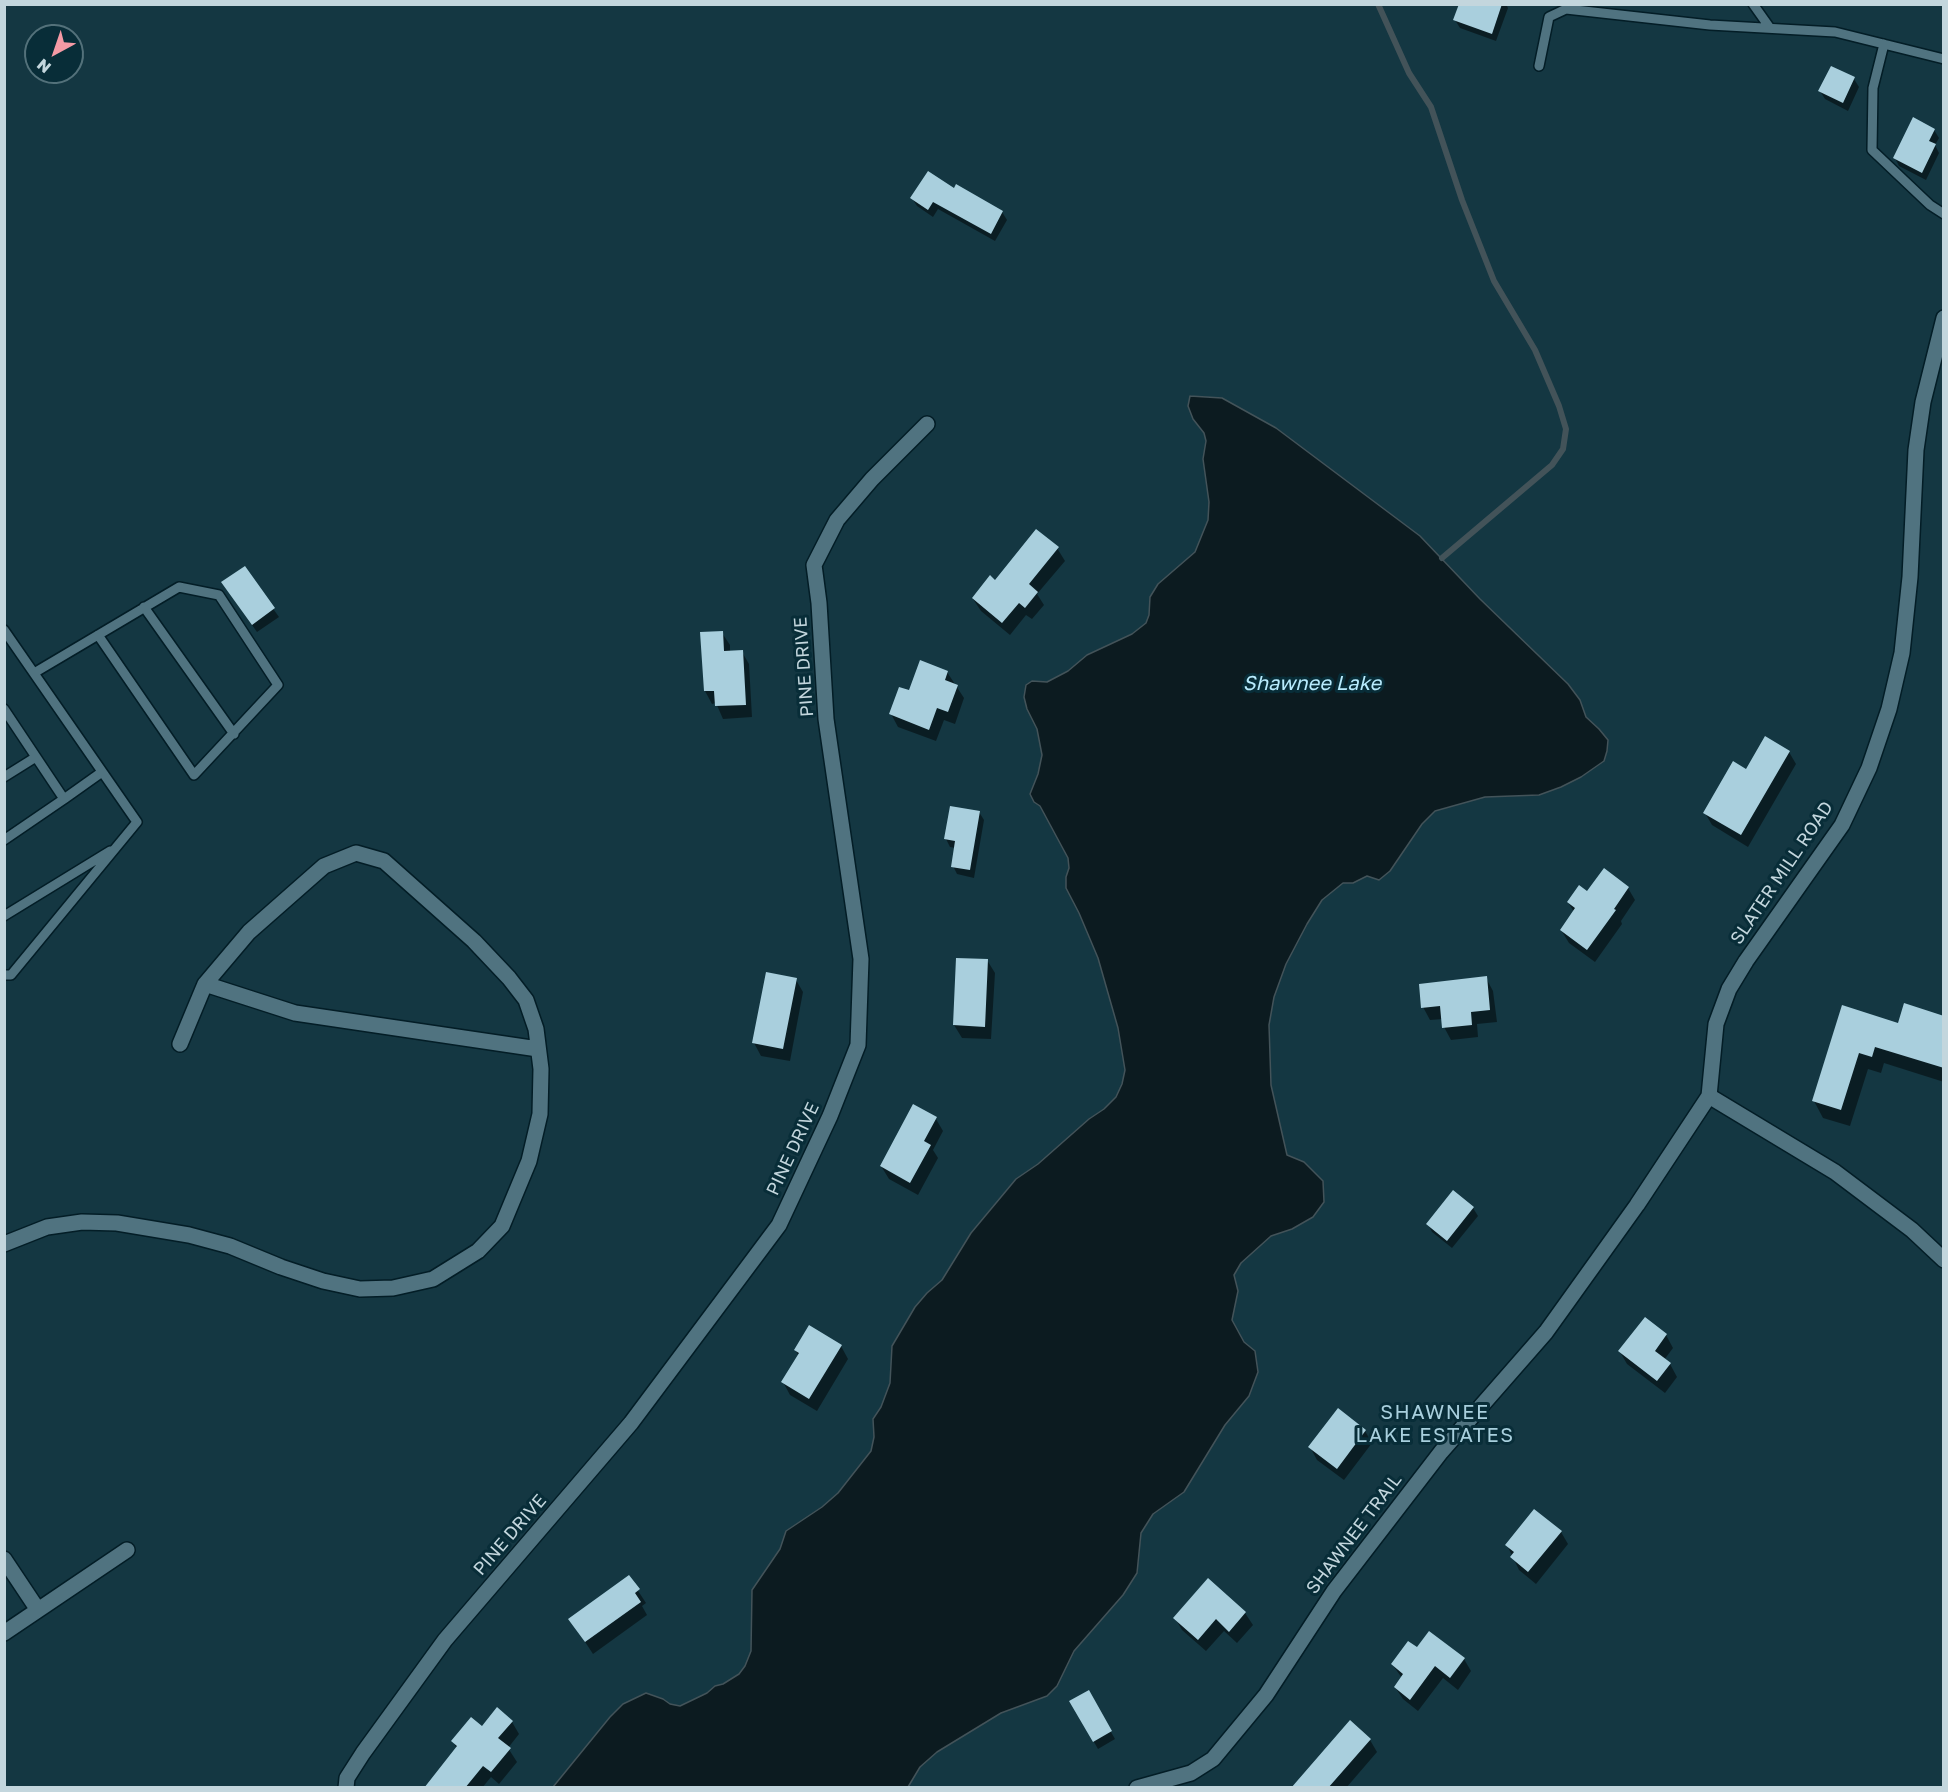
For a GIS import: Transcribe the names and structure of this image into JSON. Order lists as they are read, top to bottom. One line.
{"streets":{"street":["PINE DRIVE","SLATER MILL ROAD","SHAWNEE TRAIL"]},"crossings":[["SLATER MILL ROAD","SHAWNEE TRAIL"]],"districts":["SHAWNEE LAKE ESTATES"],"water":["Shawnee Lake"],"north":"bottom left"}
